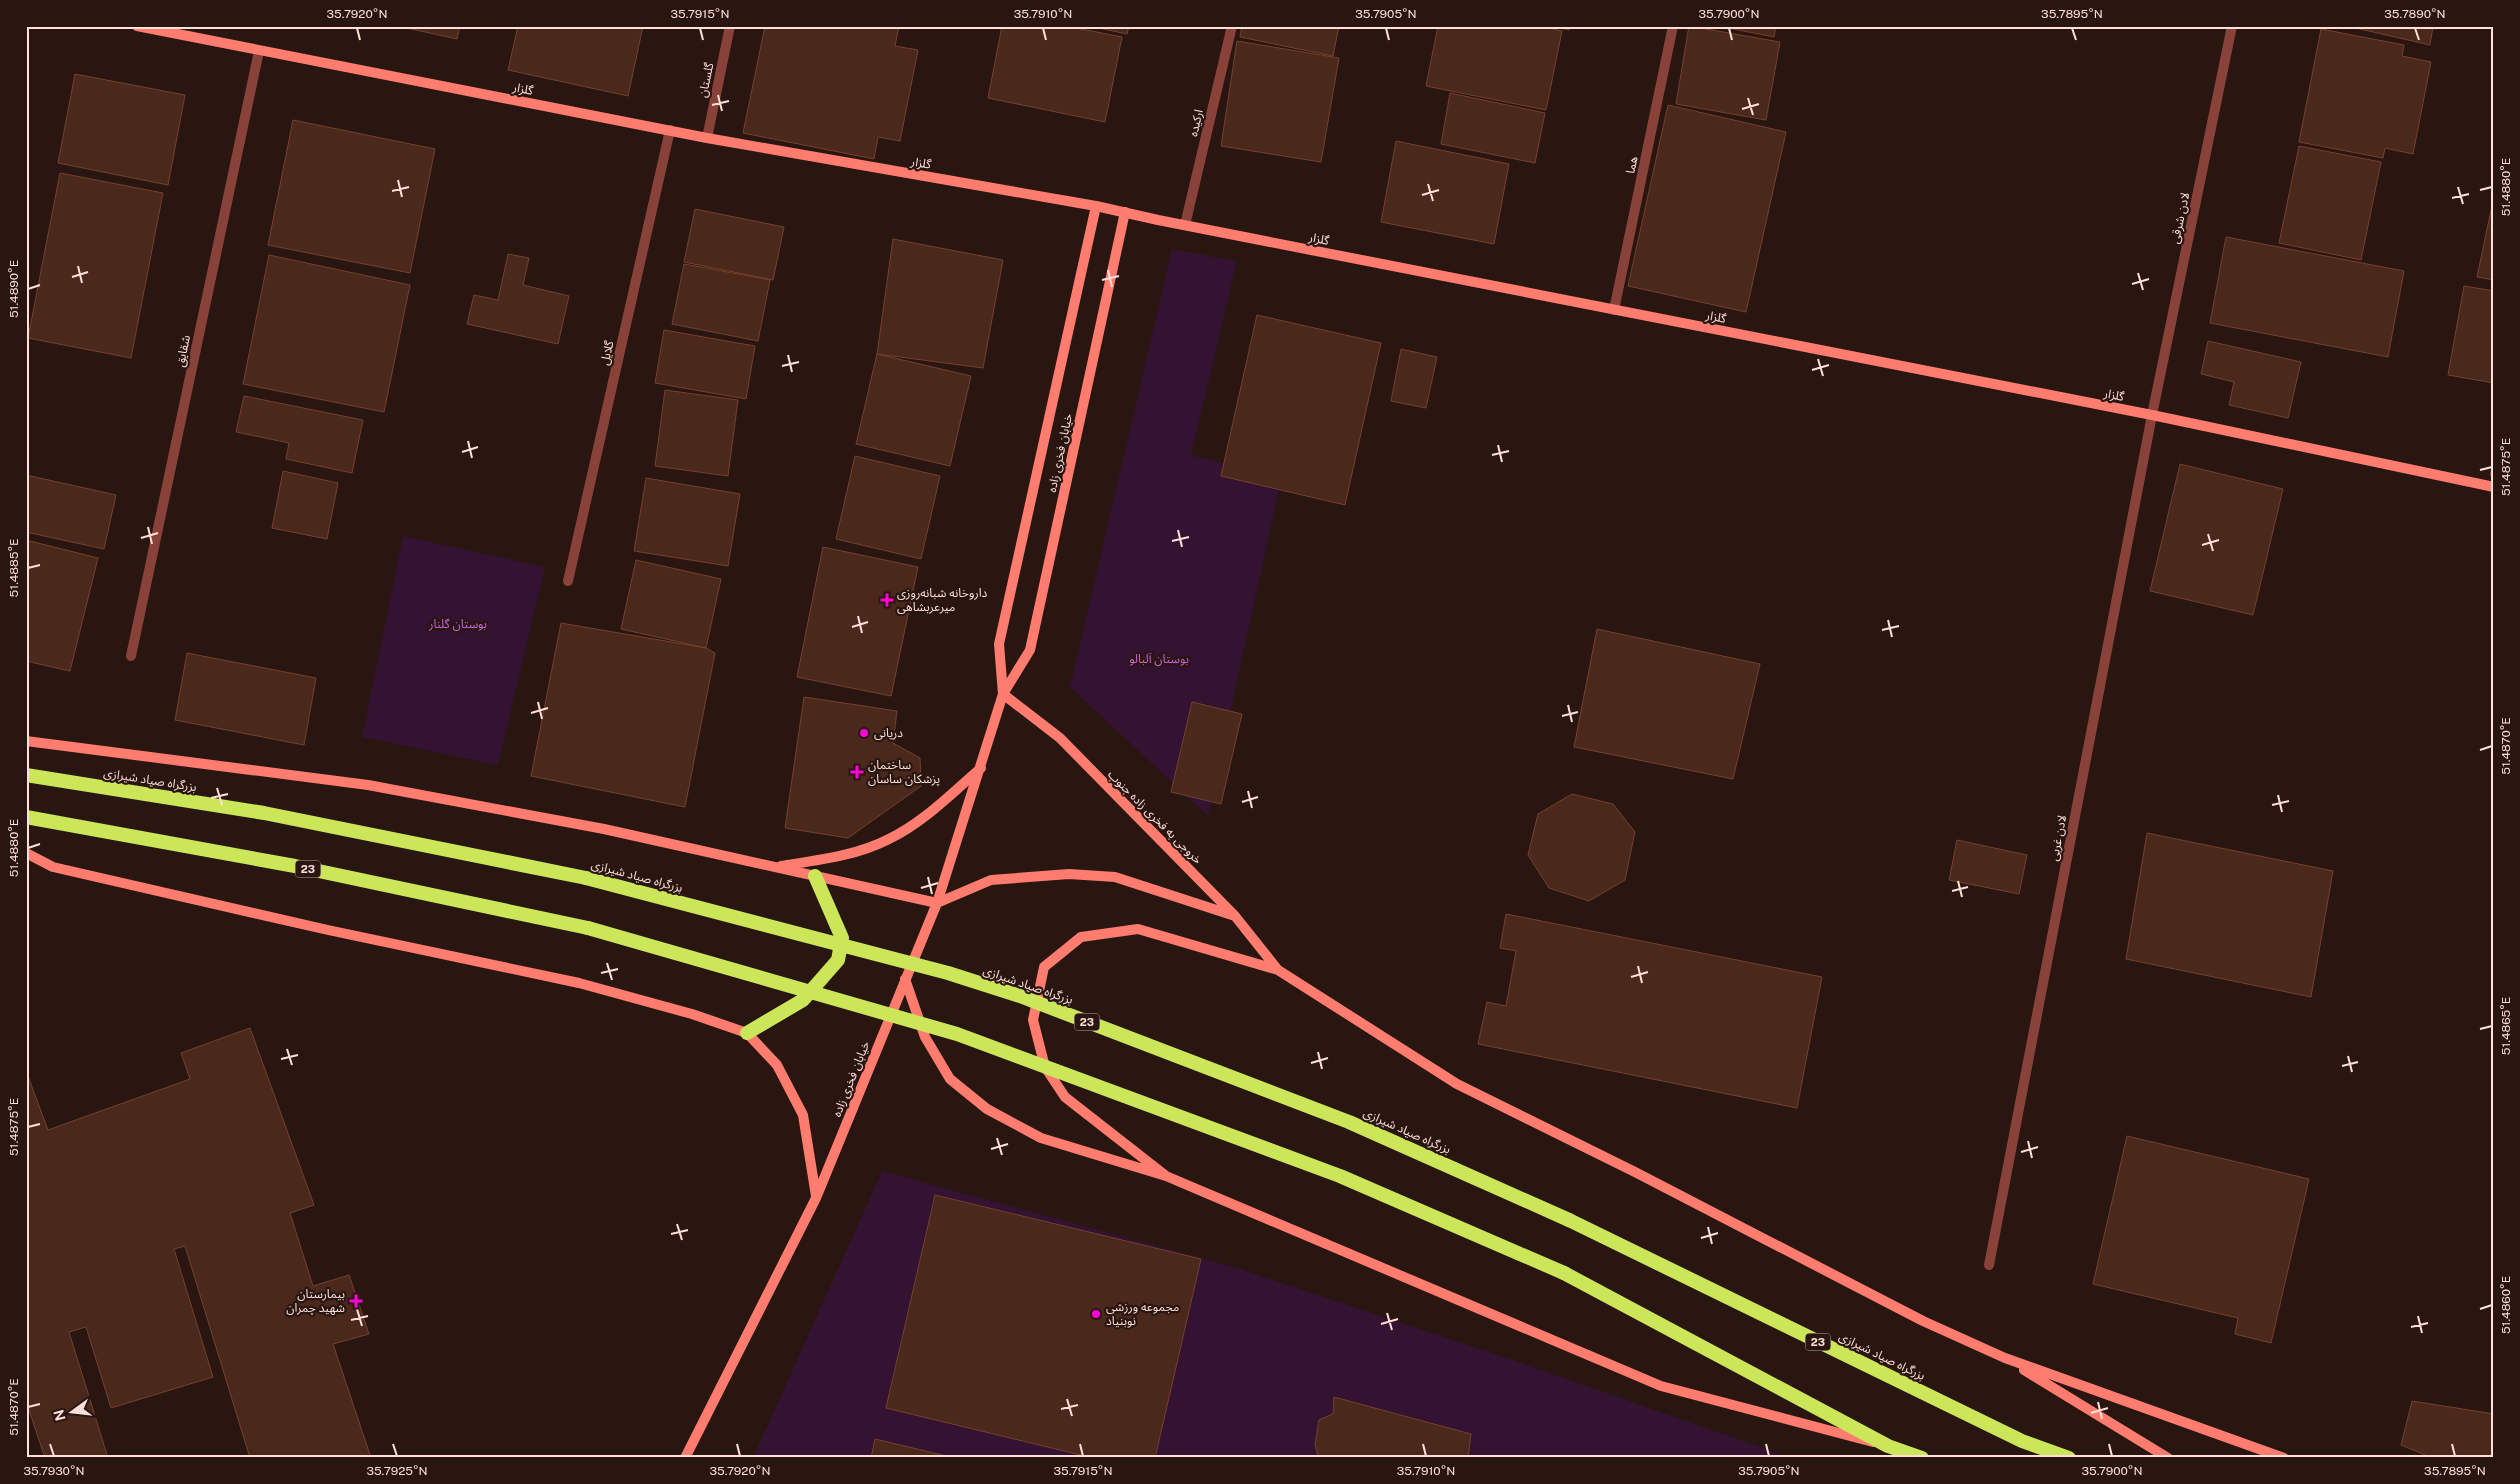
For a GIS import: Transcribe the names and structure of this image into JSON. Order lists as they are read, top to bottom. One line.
{"streets":{"highway":["بزرگراه صیاد شیرازی","23"],"main road":["گلزار","خیابان فخری زاده","خروجی به فخری زاده جنوب"],"street":["گلستان","ارکیده","هما","لادن شرقی","شقایق","گلایل","لادن غربی"]},"crossings":[["گلستان","گلزار"],["گلزار","ارکیده"],["گلزار","هما"],["گلزار","لادن شرقی"],["گلزار","شقایق"],["گلزار","گلایل"],["گلزار","خیابان فخری زاده"],["گلزار","لادن غربی"],["لادن شرقی","لادن غربی"],["خیابان فخری زاده","خروجی به فخری زاده جنوب"]],"parks":["بوستان گلنار","بوستان آلبالو"],"places":{"health":["داروخانه شبانه‌روزی میرعربشاهی","ساختمان پزشکان ساسان","بیمارستان شهید چمران"],"other":["دریانى","مجموعه ورزشی نوبنیاد"]},"north":"left","coordinates":["35.7920°N","35.7915°N","35.7910°N","35.7905°N","35.7900°N","35.7895°N","35.7890°N","51.4880°E","51.4890°E","51.4875°E","51.4885°E","51.4870°E","51.4865°E","51.4860°E","35.7930°N","35.7925°N"]}
